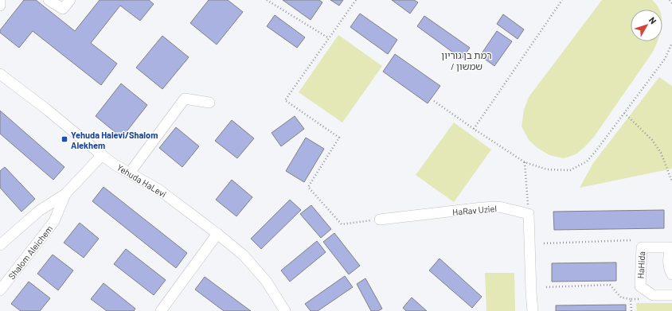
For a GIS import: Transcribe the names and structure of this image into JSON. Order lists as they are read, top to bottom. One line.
{"streets":{"street":["Yehuda HaLevi","HaRav Uziel","Shalom Aleichem","HaHida"]},"crossings":[["Yehuda HaLevi","Shalom Aleichem"]],"districts":["רמת בן גוריון / שמשון"],"places":{"transit":["Yehuda Halevi/Shalom Alekhem"]},"north":"top right"}
